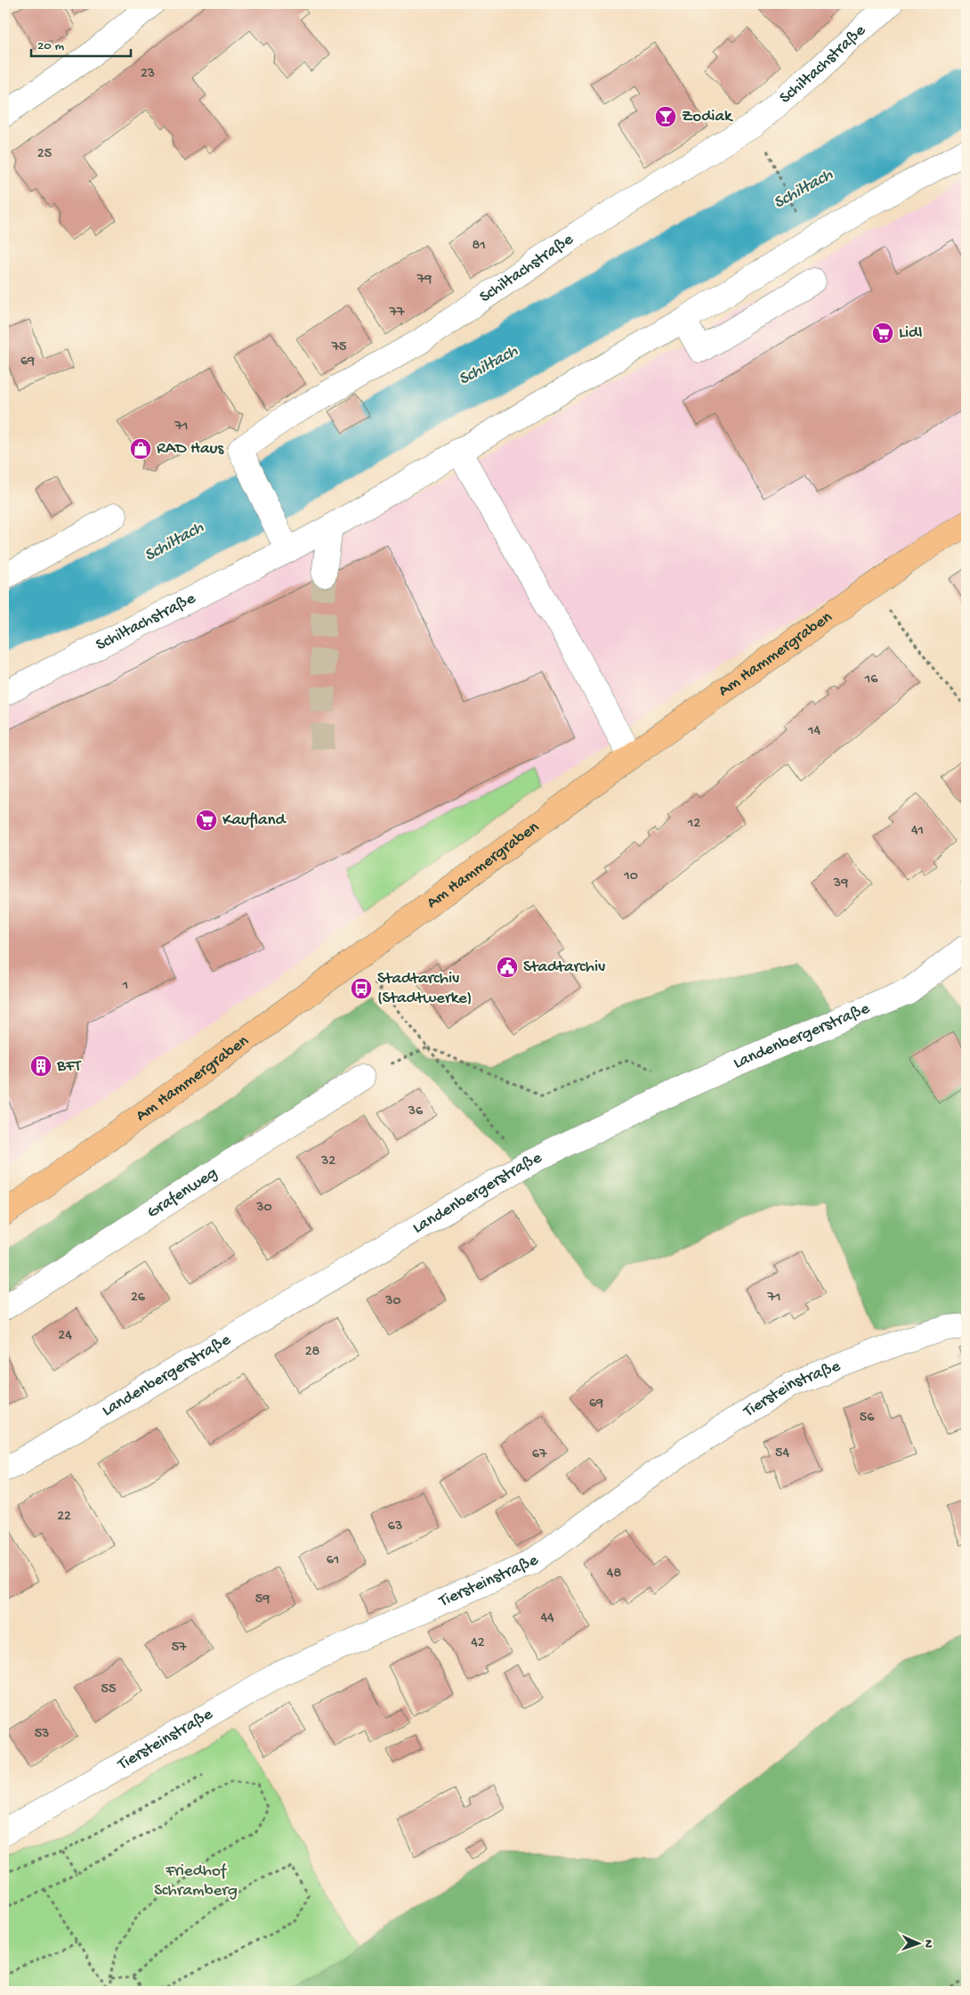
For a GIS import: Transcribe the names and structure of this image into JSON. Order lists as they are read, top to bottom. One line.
{"streets":{"main road":["Am Hammergraben"],"street":["Schiltachstraße","Landenbergerstraße","Grafenweg","Tiersteinstraße"]},"water":["Schiltach"],"parks":["Friedhof Schramberg"],"places":{"bar":["Zodiak"],"supermarket":["Lidl","Kaufland"],"shop":["RAD Haus"],"public building":["Stadtarchiv"],"bus stop":["Stadtarchiv (Stadtwerke)"],"building":["BFT"]},"house_numbers":["23","25","81","79","77","75","69","71","16","14","12","41","10","39","1","36","32","30","26","71","30","24","28","69","56","54","67","22","63","61","48","59","44","42","57","55","53"],"scale_bar":"20 m","north":"right"}
